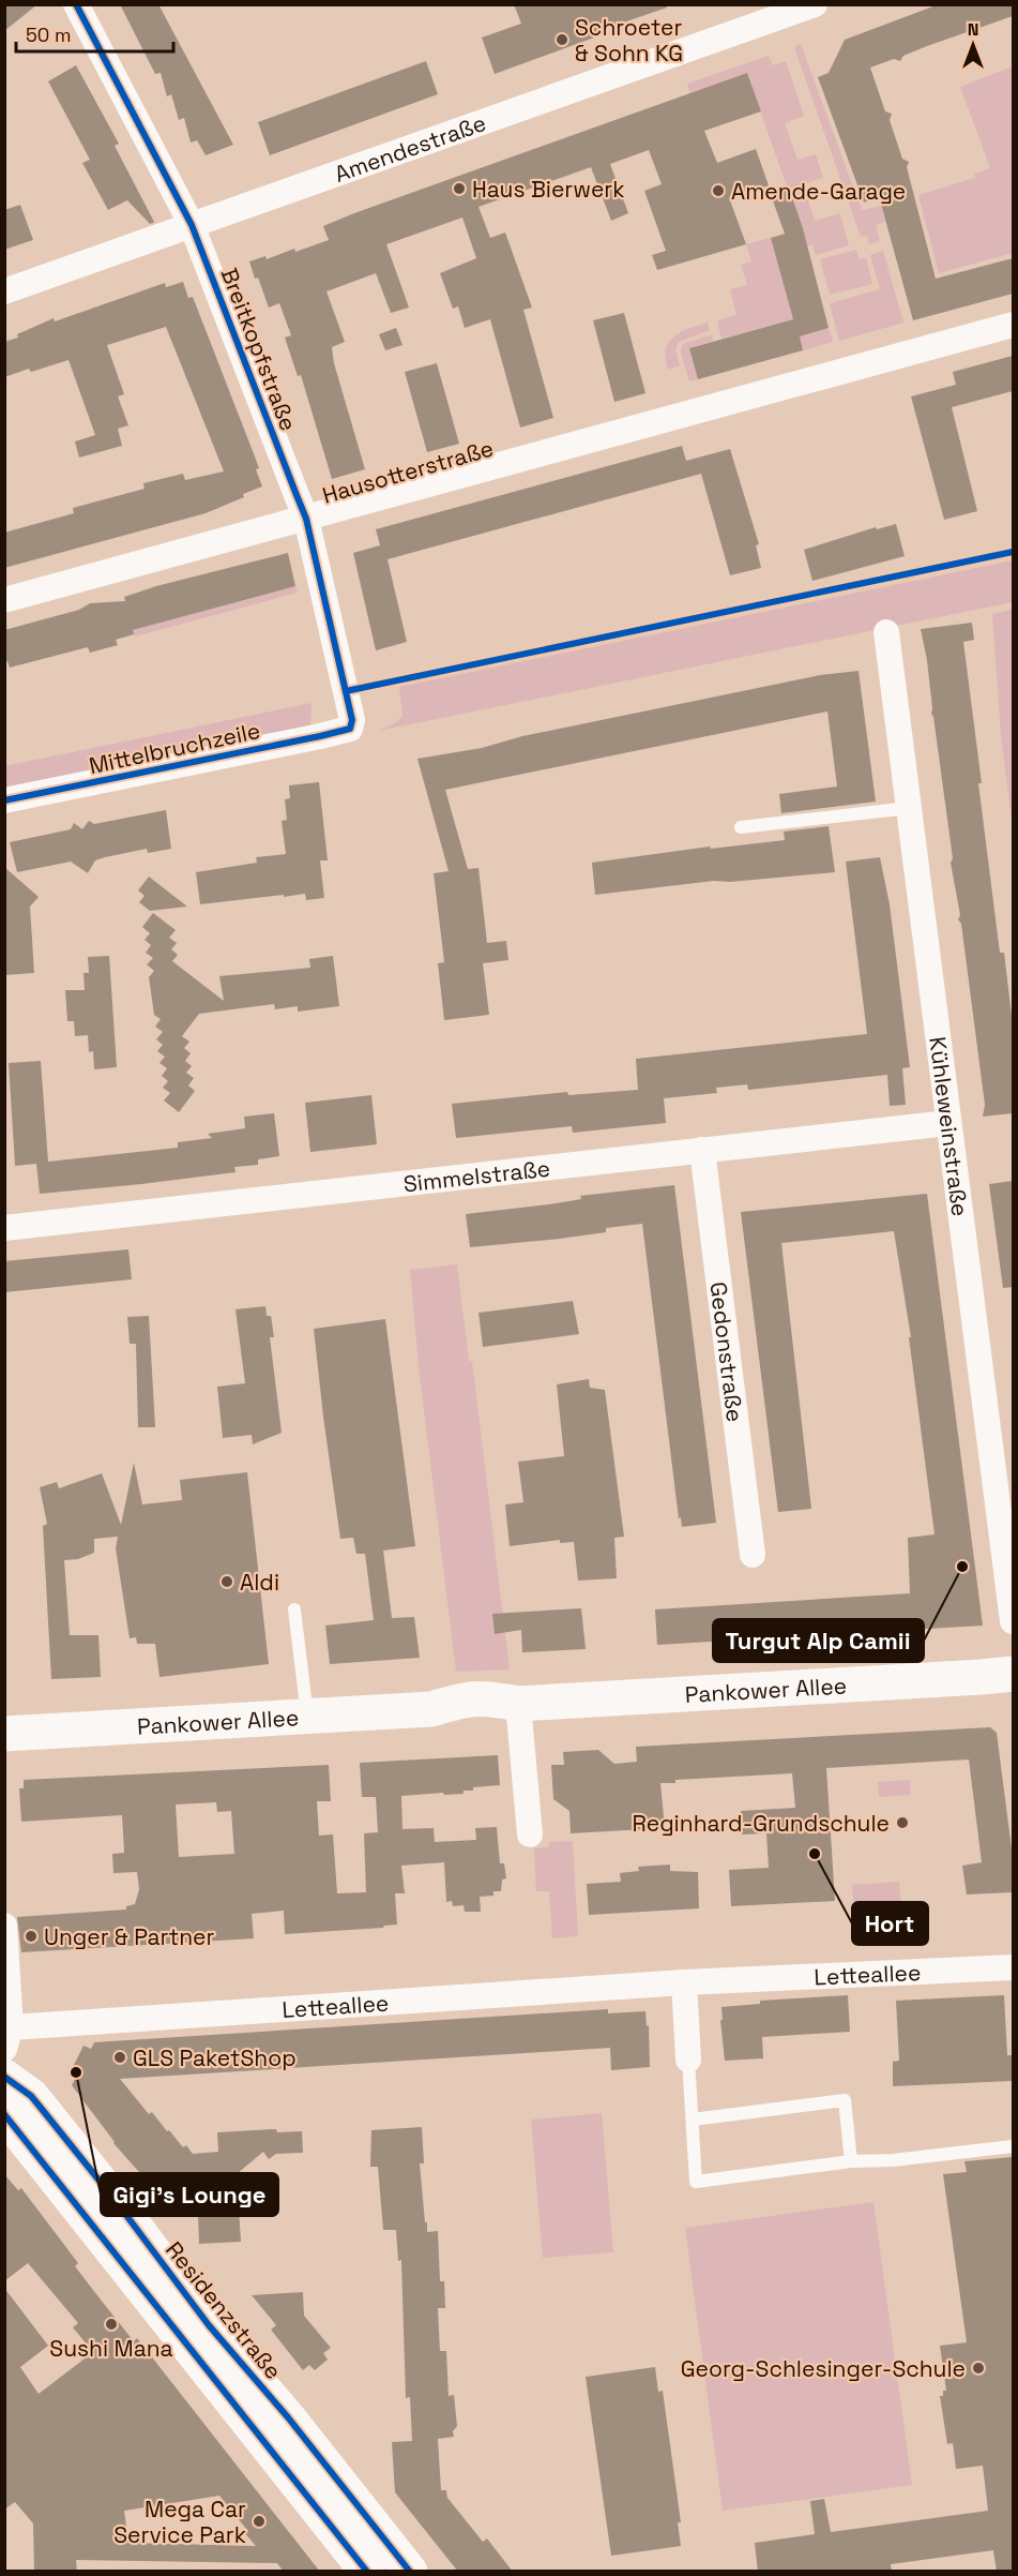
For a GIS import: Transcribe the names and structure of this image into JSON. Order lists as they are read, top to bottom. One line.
{"streets":{"street":["Amendestraße","Breitkopfstraße","Hausotterstraße","Mittelbruchzeile","Kühleweinstraße","Simmelstraße","Gedonstraße","Pankower Allee","Letteallee"],"cycle path":["Residenzstraße"]},"crossings":[["Amendestraße","Breitkopfstraße"],["Breitkopfstraße","Hausotterstraße"],["Breitkopfstraße","Mittelbruchzeile"],["Kühleweinstraße","Simmelstraße"],["Simmelstraße","Gedonstraße"]],"places":["Schroeter & Sohn KG","Haus Bierwerk","Amende-Garage","Turgut Alp Camii","Aldi","Reginhard-Grundschule","Hort","Unger & Partner","GLS PaketShop","Gigi's Lounge","Sushi Mana","Georg-Schlesinger-Schule","Mega Car Service Park"],"scale_bar":"50 m","north":"top"}
